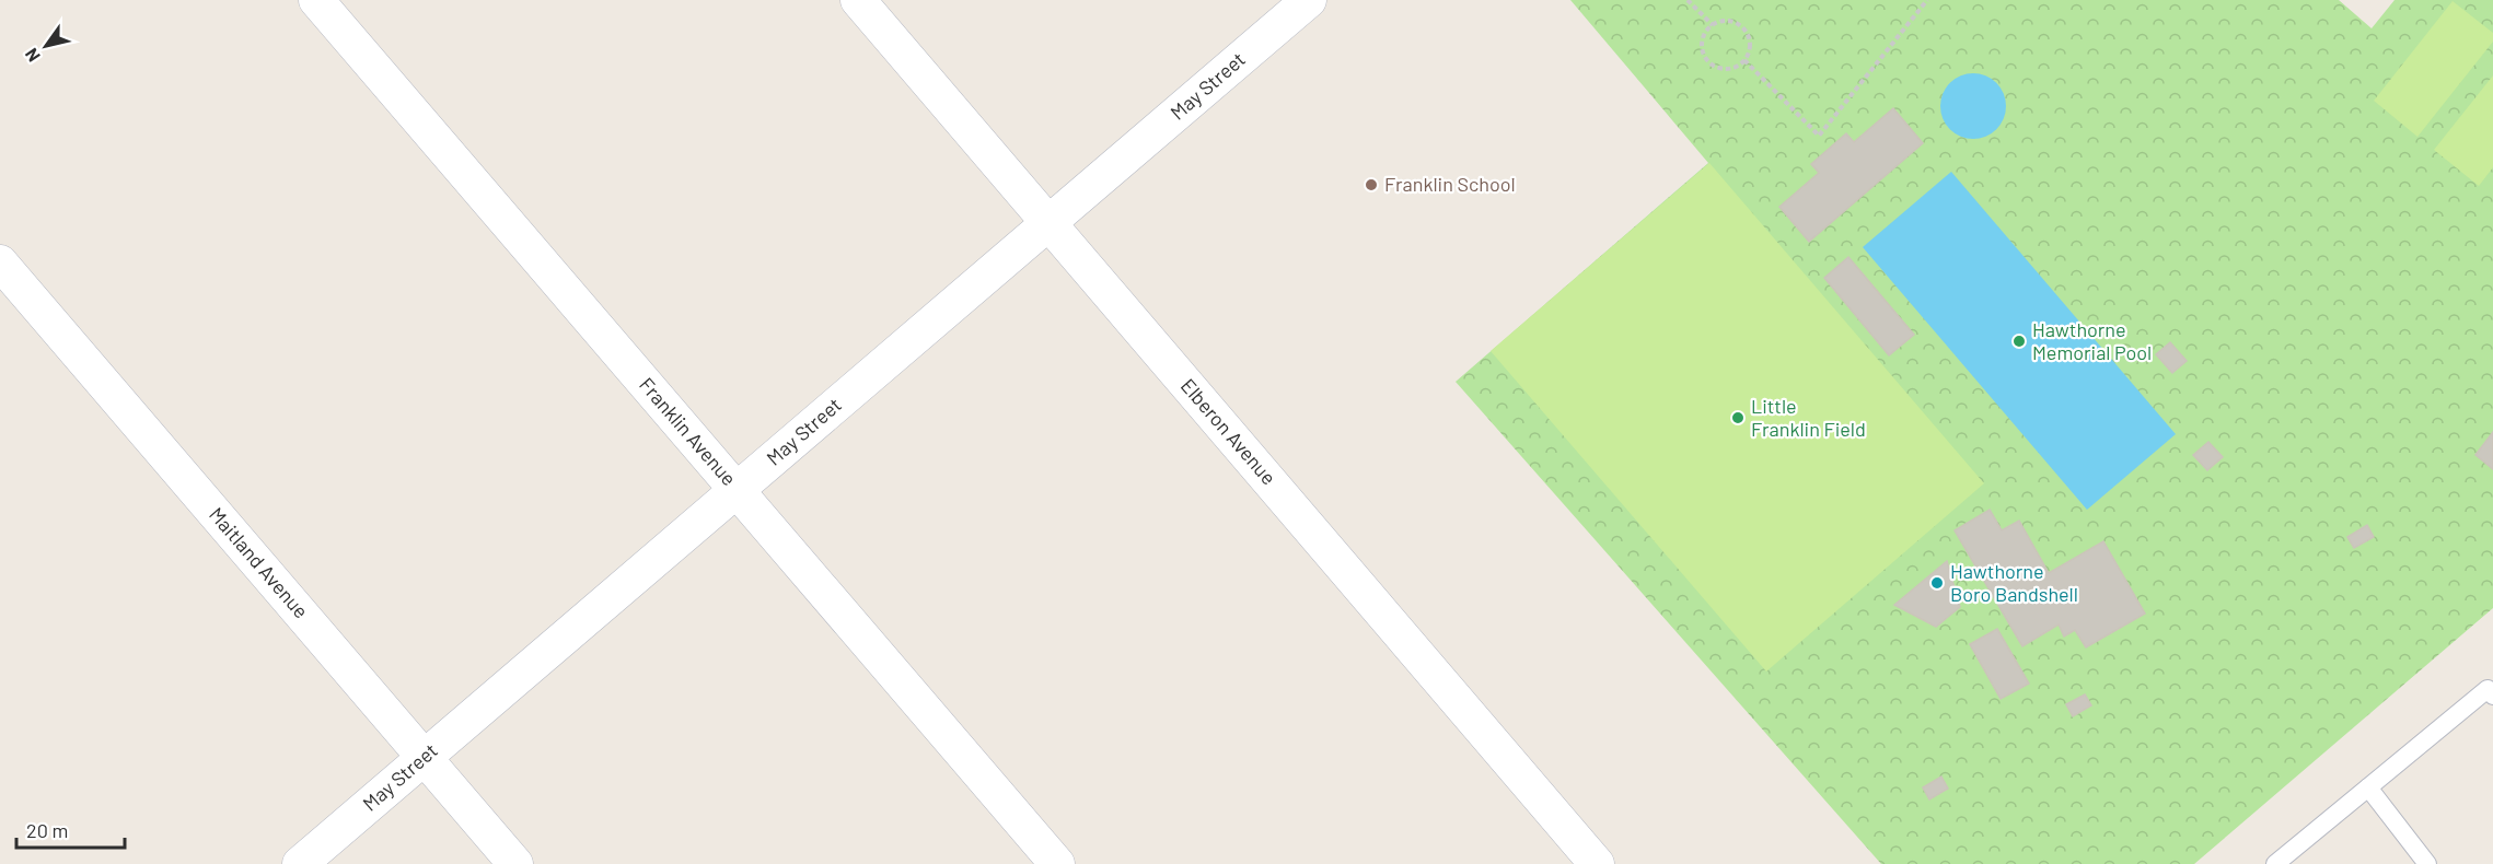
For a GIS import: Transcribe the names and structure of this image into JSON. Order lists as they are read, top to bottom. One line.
{"streets":{"street":["May Street","Franklin Avenue","Elberon Avenue","Maitland Avenue"]},"crossings":[["May Street","Franklin Avenue"],["May Street","Elberon Avenue"],["May Street","Maitland Avenue"]],"places":["Franklin School","Hawthorne Memorial Pool","Little Franklin Field","Hawthorne Boro Bandshell"],"scale_bar":"20 m","north":"bottom left"}
